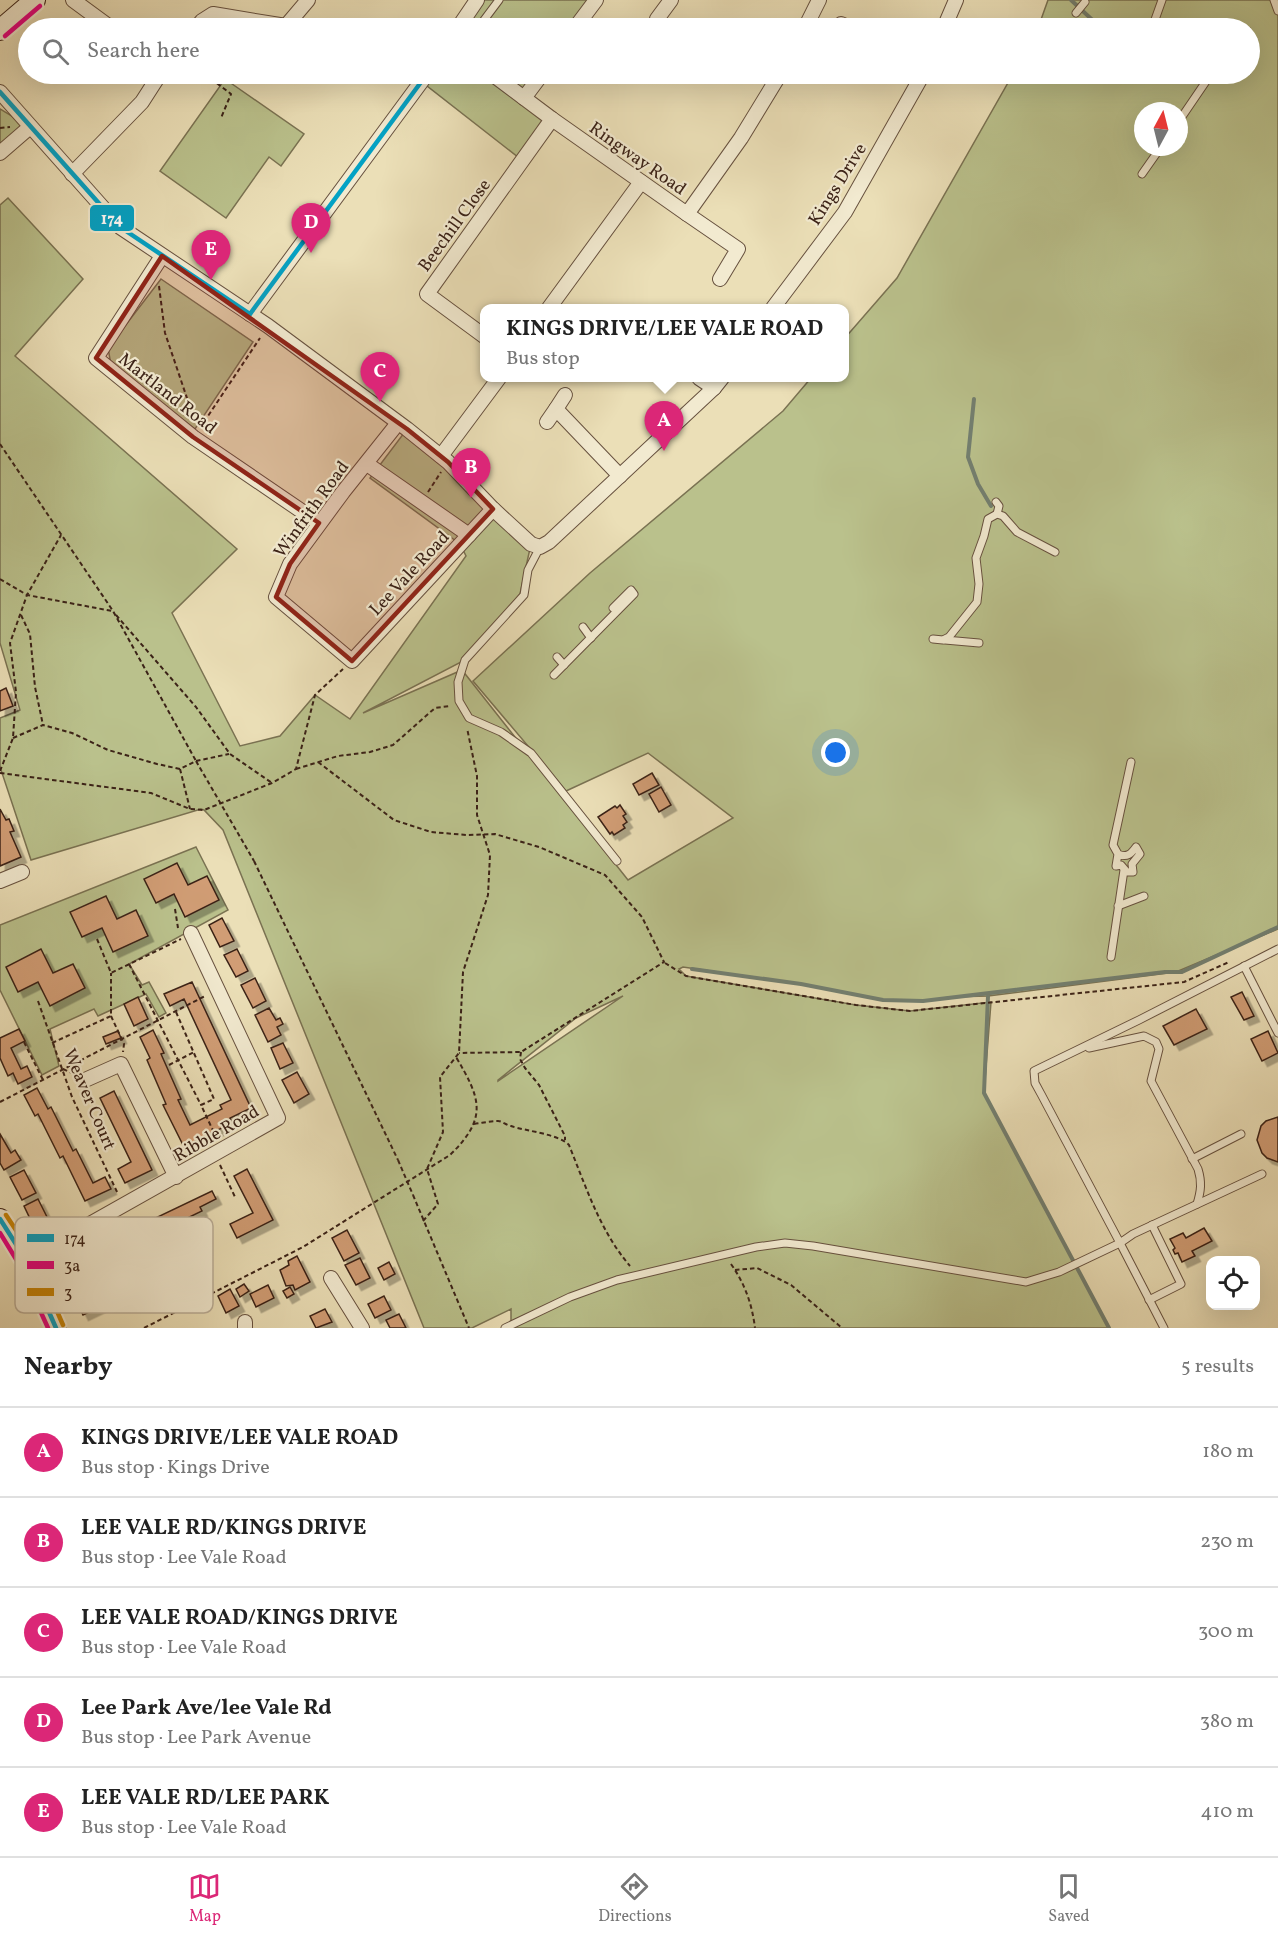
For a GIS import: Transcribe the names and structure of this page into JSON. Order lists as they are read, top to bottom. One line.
{"streets":{"street":["Ringway Road","Kings Drive","Beechill Close","Martland Road","Winfrith Road","Lee Vale Road","Ribble Road"],"path":["Weaver Court"]},"crossings":[["Ringway Road","Beechill Close"],["Martland Road","Winfrith Road"],["Winfrith Road","Lee Vale Road"],["Weaver Court","Ribble Road"]],"lines":["transit line 3a","transit line 174","transit line 3"],"legend":["174","3a","3"],"north":"top","page":{"search":"Search here","pins":["D","E","C","A","B"],"popup":["KINGS DRIVE/LEE VALE ROAD","Bus stop"],"heading":["Nearby","5 results"],"list":[{"mark":"A","name":"KINGS DRIVE/LEE VALE ROAD","note":"Bus stop · Kings Drive","value":"180 m"},{"mark":"B","name":"LEE VALE RD/KINGS DRIVE","note":"Bus stop · Lee Vale Road","value":"230 m"},{"mark":"C","name":"LEE VALE ROAD/KINGS DRIVE","note":"Bus stop · Lee Vale Road","value":"300 m"},{"mark":"D","name":"Lee Park Ave/lee Vale Rd","note":"Bus stop · Lee Park Avenue","value":"380 m"},{"mark":"E","name":"LEE VALE RD/LEE PARK","note":"Bus stop · Lee Vale Road","value":"410 m"}],"nav":["Map","Directions","Saved"]}}
